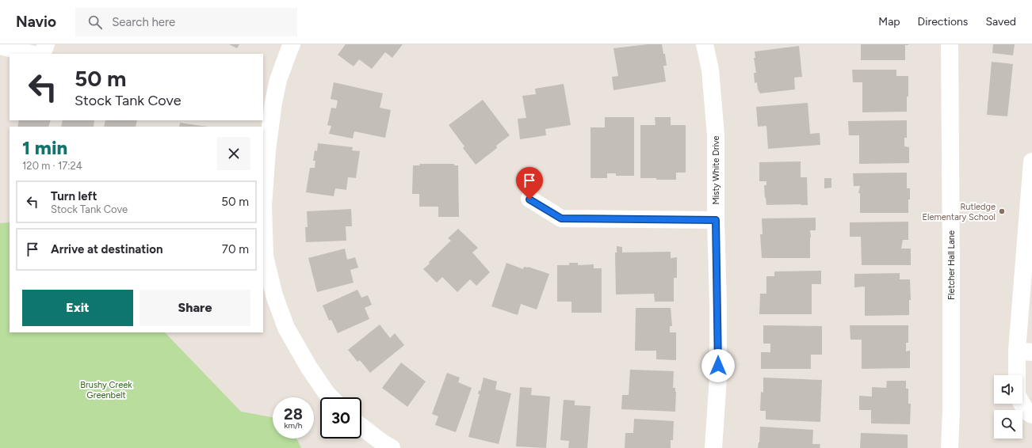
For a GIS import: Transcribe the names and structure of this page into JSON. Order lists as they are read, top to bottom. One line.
{"streets":{"street":["Misty White Drive","Fletcher Hall Lane"]},"parks":["Brushy Creek Greenbelt"],"places":["Rutledge Elementary School"],"page":{"header":"Navio","search":"Search here","nav":["Map","Directions","Saved"],"turn":["50 m","Stock Tank Cove"],"heading":["1 min","120 m · 17:24"],"list":[{"name":"Turn left","note":"Stock Tank Cove","value":"50 m"},{"name":"Arrive at destination","value":"70 m"}],"buttons":["Exit","Share"],"speed":"28 km/h","limit":"30"}}
